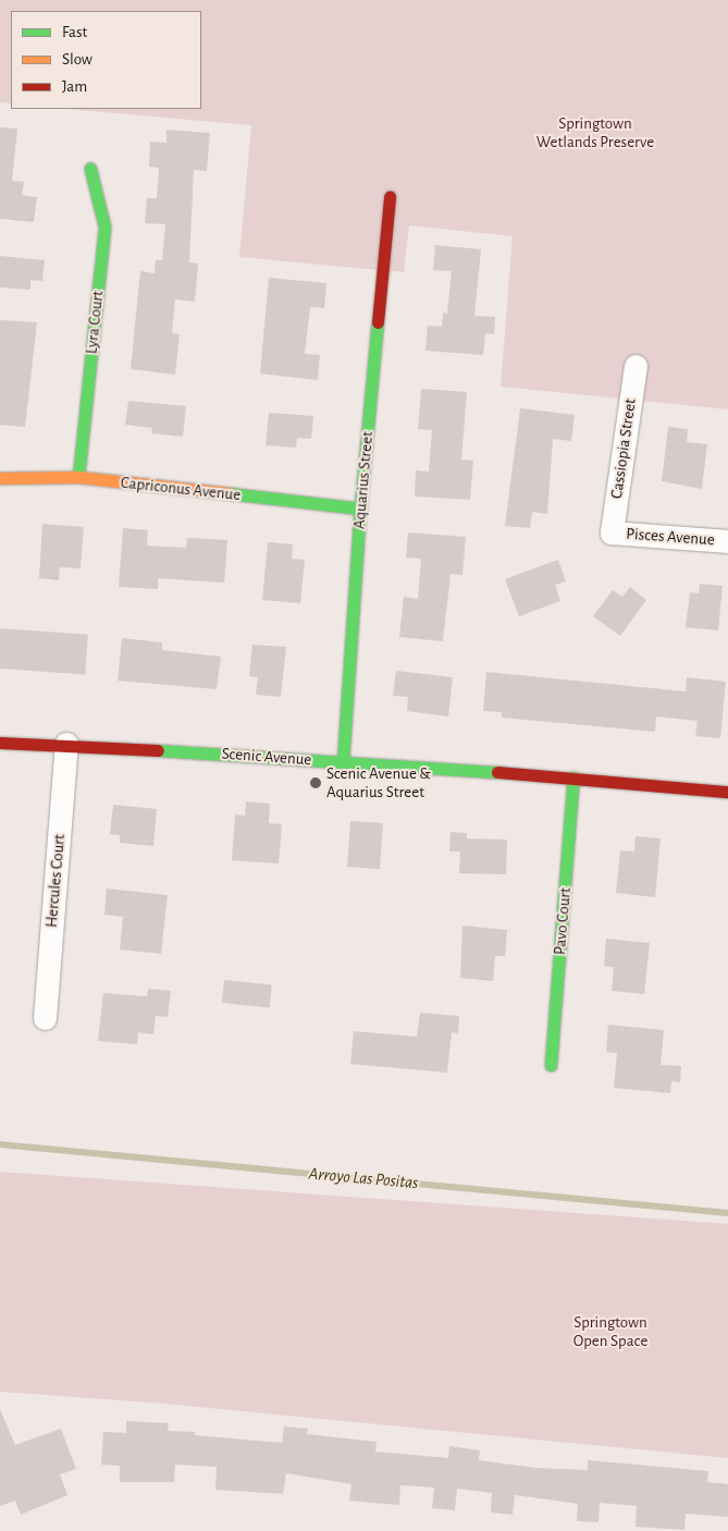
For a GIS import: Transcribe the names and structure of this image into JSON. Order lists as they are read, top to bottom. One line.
{"streets":{"street":["Lyra Court","Cassiopia Street","Aquarius Street","Capriconus Avenue","Pisces Avenue","Scenic Avenue","Hercules Court","Pavo Court"]},"crossings":[["Lyra Court","Capriconus Avenue"],["Cassiopia Street","Pisces Avenue"],["Aquarius Street","Capriconus Avenue"],["Aquarius Street","Scenic Avenue"],["Scenic Avenue","Hercules Court"],["Scenic Avenue","Pavo Court"]],"water":["Arroyo Las Positas"],"parks":["Springtown Wetlands Preserve","Springtown Open Space"],"places":["Scenic Avenue & Aquarius Street"],"legend":["Fast","Slow","Jam"]}
